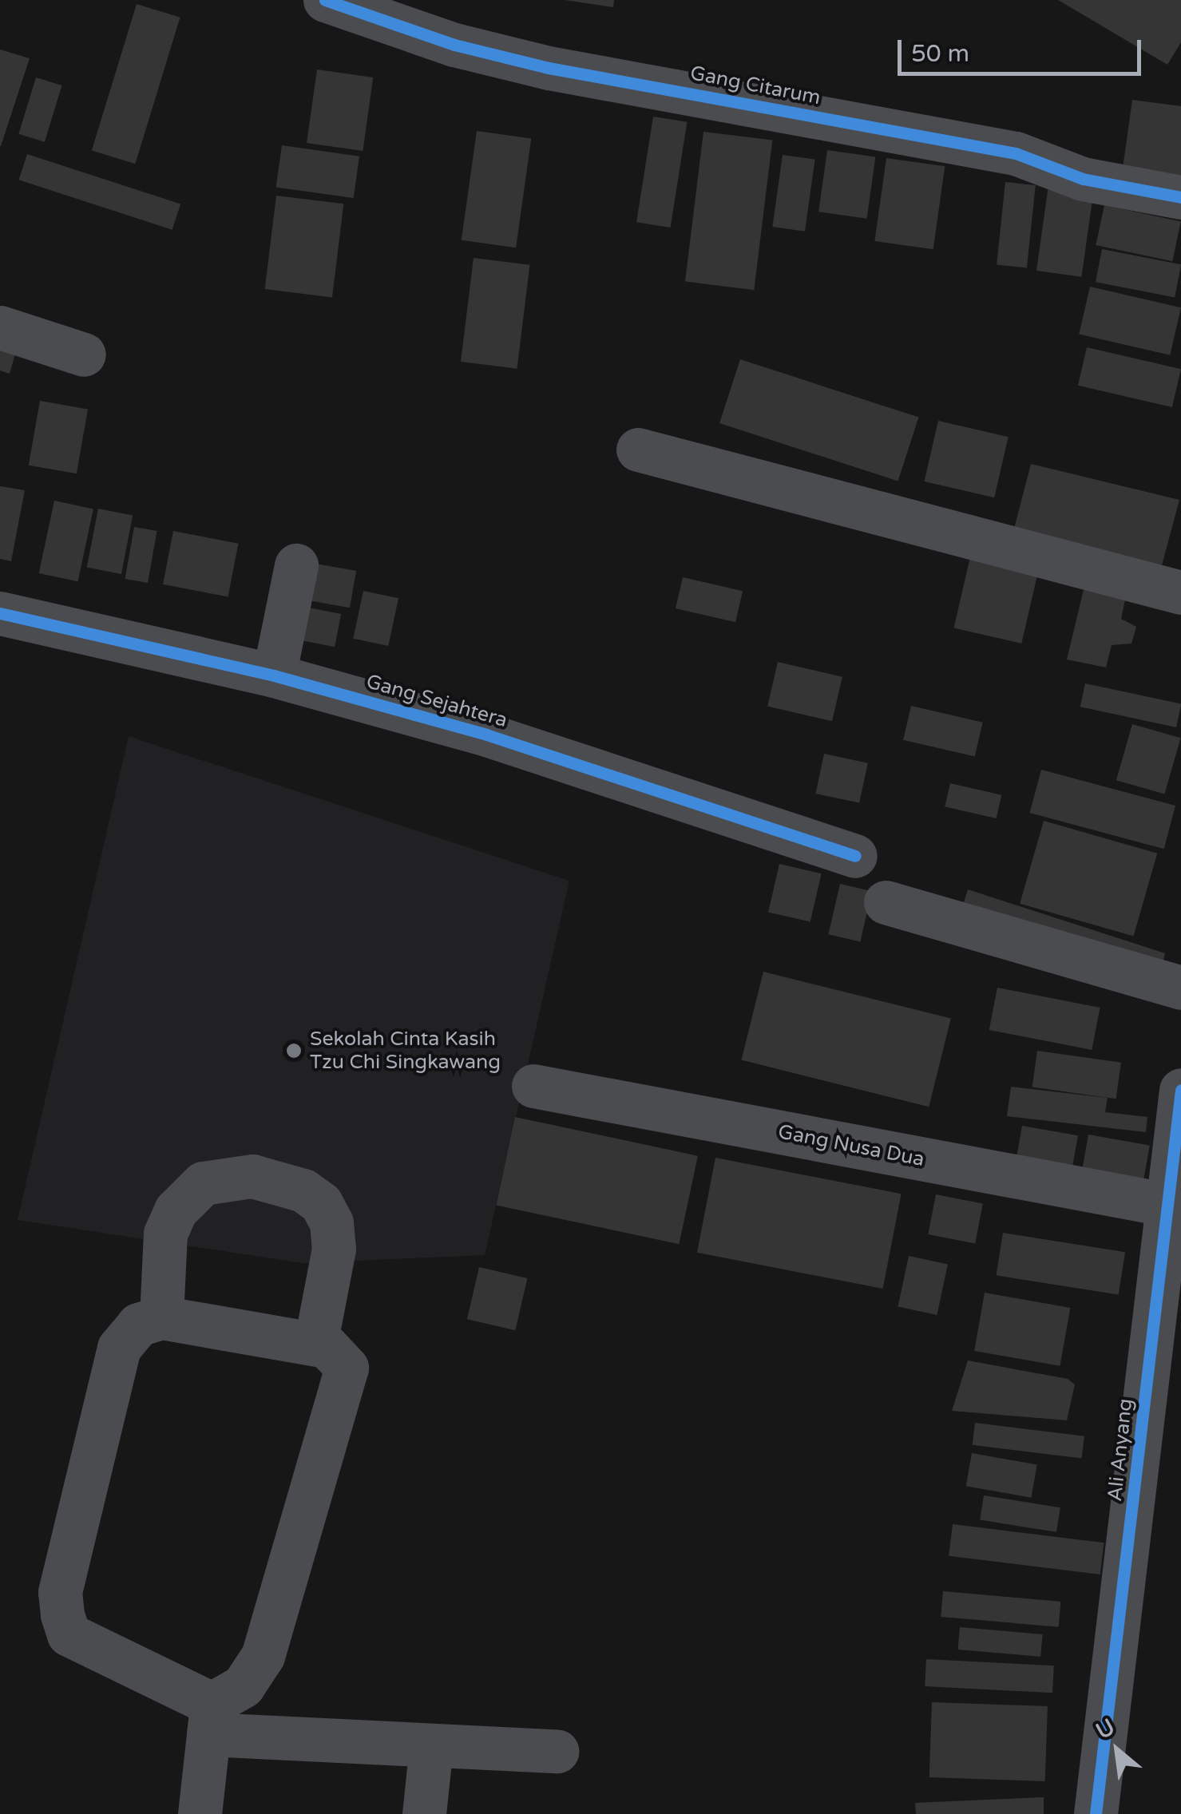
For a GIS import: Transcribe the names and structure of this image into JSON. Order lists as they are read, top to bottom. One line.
{"streets":{"street":["Gang Citarum","Gang Sejahtera","Gang Nusa Dua","Ali Anyang"]},"crossings":[["Gang Nusa Dua","Ali Anyang"]],"places":["Sekolah Cinta Kasih Tzu Chi Singkawang"],"scale_bar":"50 m","north":"top left"}
